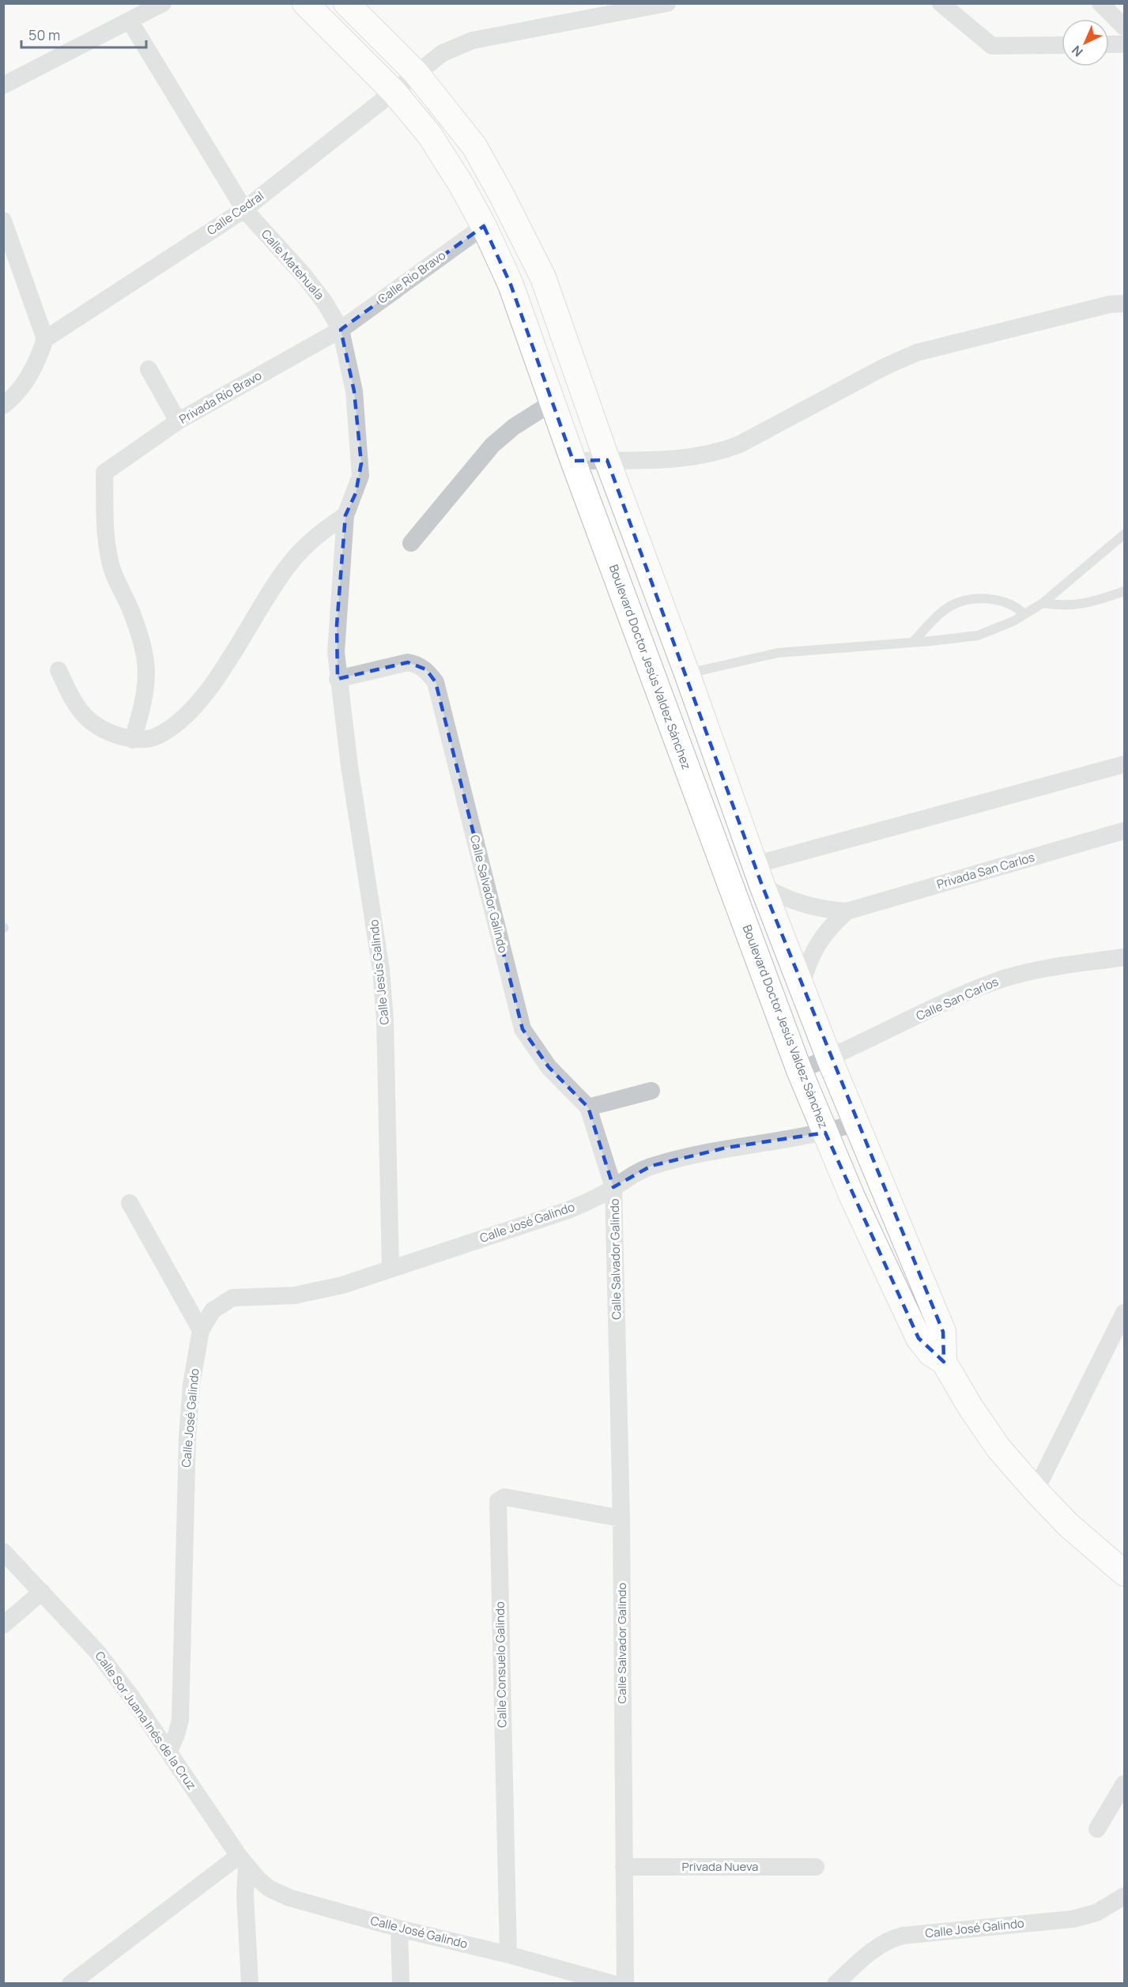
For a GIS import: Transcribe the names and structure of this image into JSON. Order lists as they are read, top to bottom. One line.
{"streets":{"main road":["Boulevard Doctor Jesús Valdez Sánchez"],"street":["Calle Cedral","Calle Matehuala","Calle Río Bravo","Privada Río Bravo","Privada San Carlos","Calle Salvador Galindo","Calle Jesús Galindo","Calle San Carlos","Calle José Galindo","Calle Consuelo Galindo","Calle Sor Juana Inés de la Cruz","Privada Nueva"]},"crossings":[["Calle Cedral","Calle Matehuala"],["Calle Cedral","Boulevard Doctor Jesús Valdez Sánchez"],["Calle Matehuala","Calle Río Bravo"],["Calle Matehuala","Privada Río Bravo"],["Calle Matehuala","Calle Salvador Galindo"],["Calle Matehuala","Calle Jesús Galindo"],["Calle Río Bravo","Privada Río Bravo"],["Calle Río Bravo","Boulevard Doctor Jesús Valdez Sánchez"],["Boulevard Doctor Jesús Valdez Sánchez","Privada San Carlos"],["Boulevard Doctor Jesús Valdez Sánchez","Calle San Carlos"],["Boulevard Doctor Jesús Valdez Sánchez","Calle José Galindo"],["Calle Salvador Galindo","Calle Jesús Galindo"],["Calle Salvador Galindo","Calle José Galindo"],["Calle Salvador Galindo","Calle Consuelo Galindo"],["Calle Salvador Galindo","Privada Nueva"],["Calle Jesús Galindo","Calle José Galindo"],["Calle José Galindo","Calle Consuelo Galindo"],["Calle José Galindo","Calle Sor Juana Inés de la Cruz"]],"scale_bar":"50 m","north":"bottom left"}
